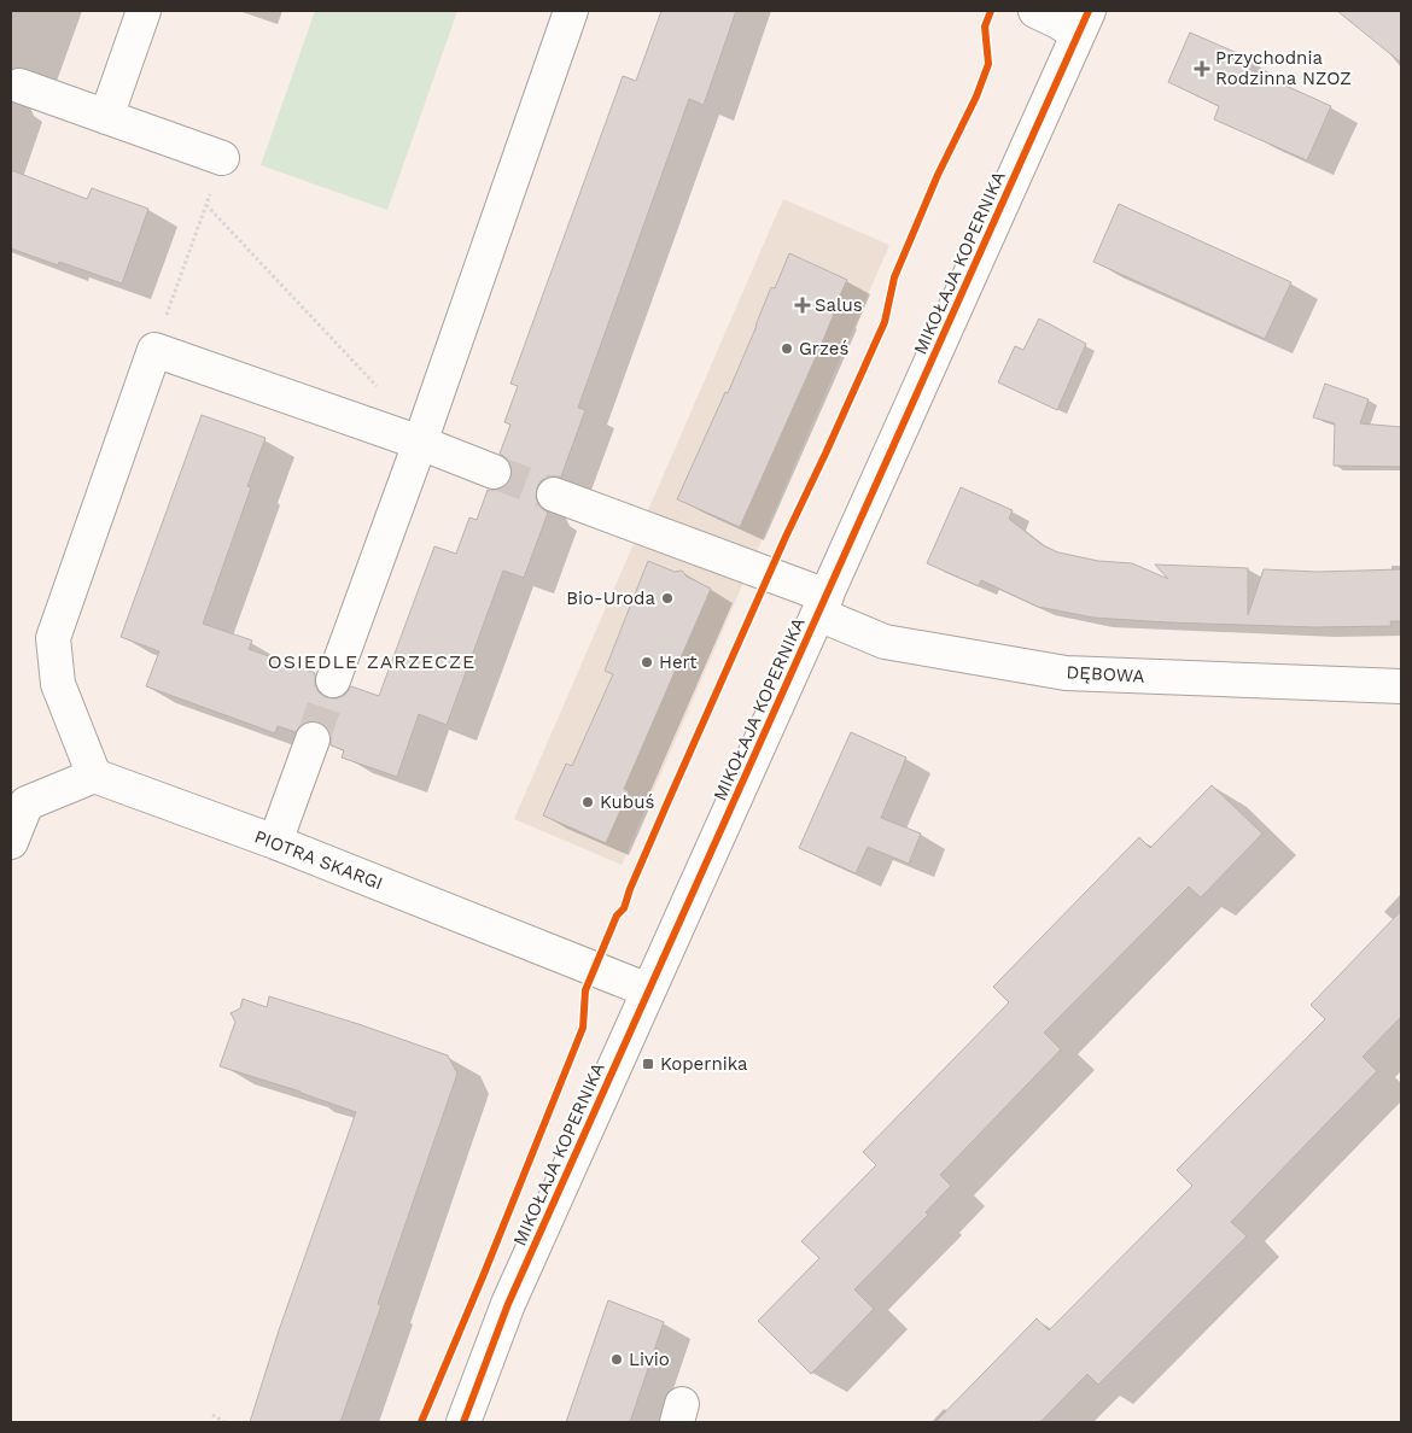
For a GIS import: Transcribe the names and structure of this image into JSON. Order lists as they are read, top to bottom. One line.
{"streets":{"street":["MIKOŁAJA KOPERNIKA","DĘBOWA","PIOTRA SKARGI"]},"crossings":[["MIKOŁAJA KOPERNIKA","DĘBOWA"],["MIKOŁAJA KOPERNIKA","PIOTRA SKARGI"]],"districts":["OSIEDLE ZARZECZE"],"places":{"health":["Przychodnia Rodzinna NZOZ","Salus"],"other":["Grześ","Bio-Uroda","Hert","Kubuś","Livio"],"transit":["Kopernika"]}}
